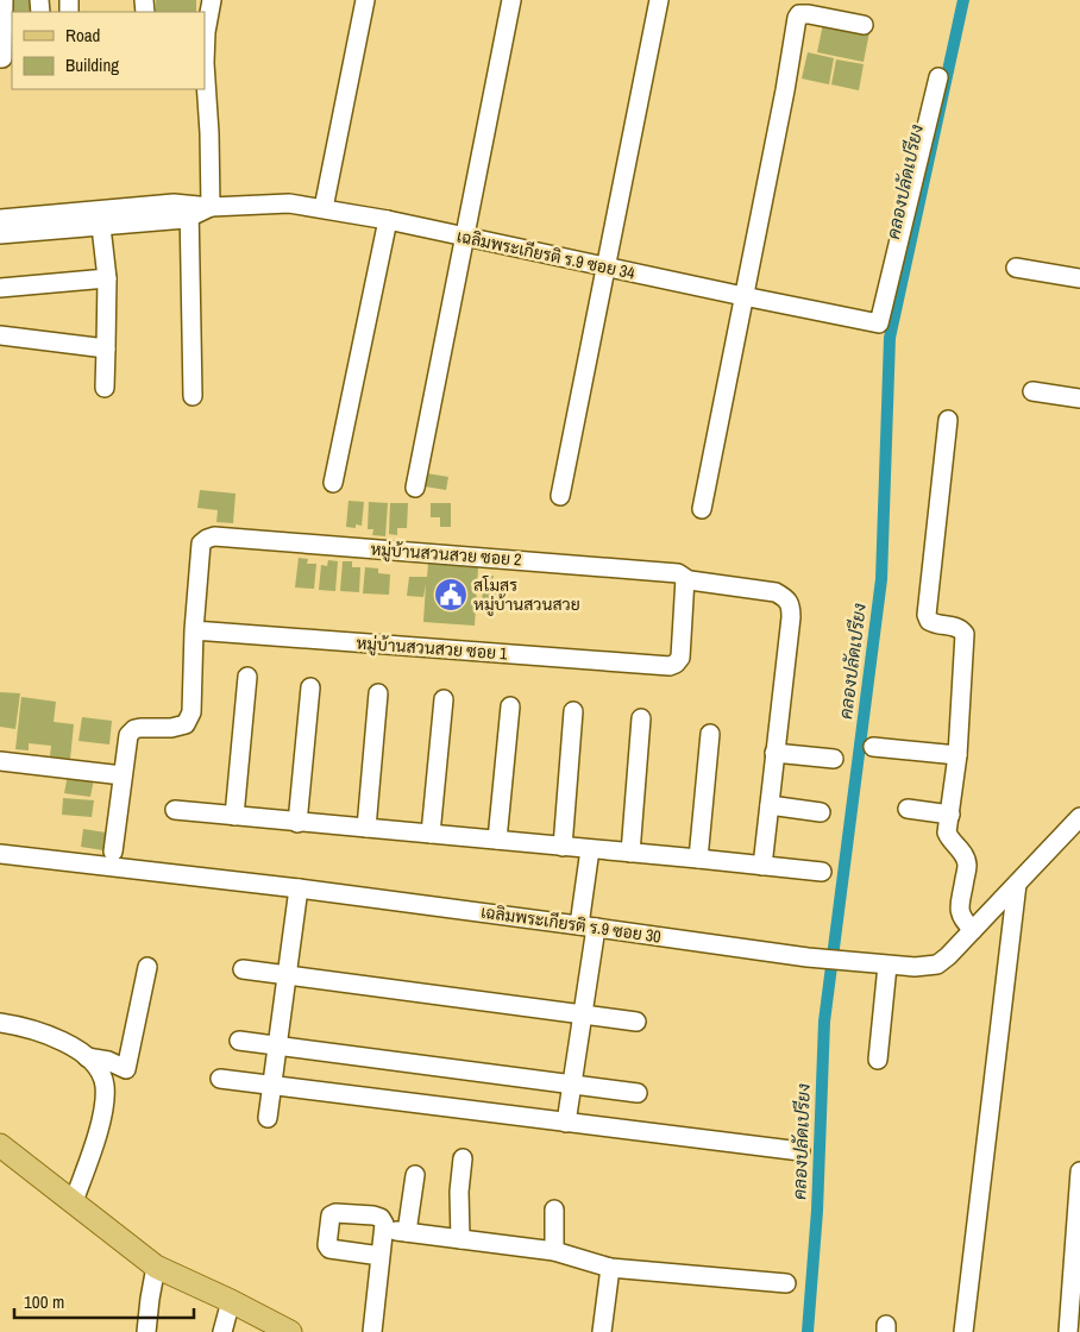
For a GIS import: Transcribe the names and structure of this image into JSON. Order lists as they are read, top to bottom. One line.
{"streets":{"street":["เฉลิมพระเกียรติ ร.9 ซอย 34","หมู่บ้านสวนสวย ซอย 2","หมู่บ้านสวนสวย ซอย 1","เฉลิมพระเกียรติ ร.9 ซอย 30"]},"crossings":[["หมู่บ้านสวนสวย ซอย 2","หมู่บ้านสวนสวย ซอย 1"]],"water":["คลองปลัดเปรียง"],"places":{"public building":["สโมสร หมู่บ้านสวนสวย"]},"legend":["Road","Building"],"scale_bar":"100 m"}
